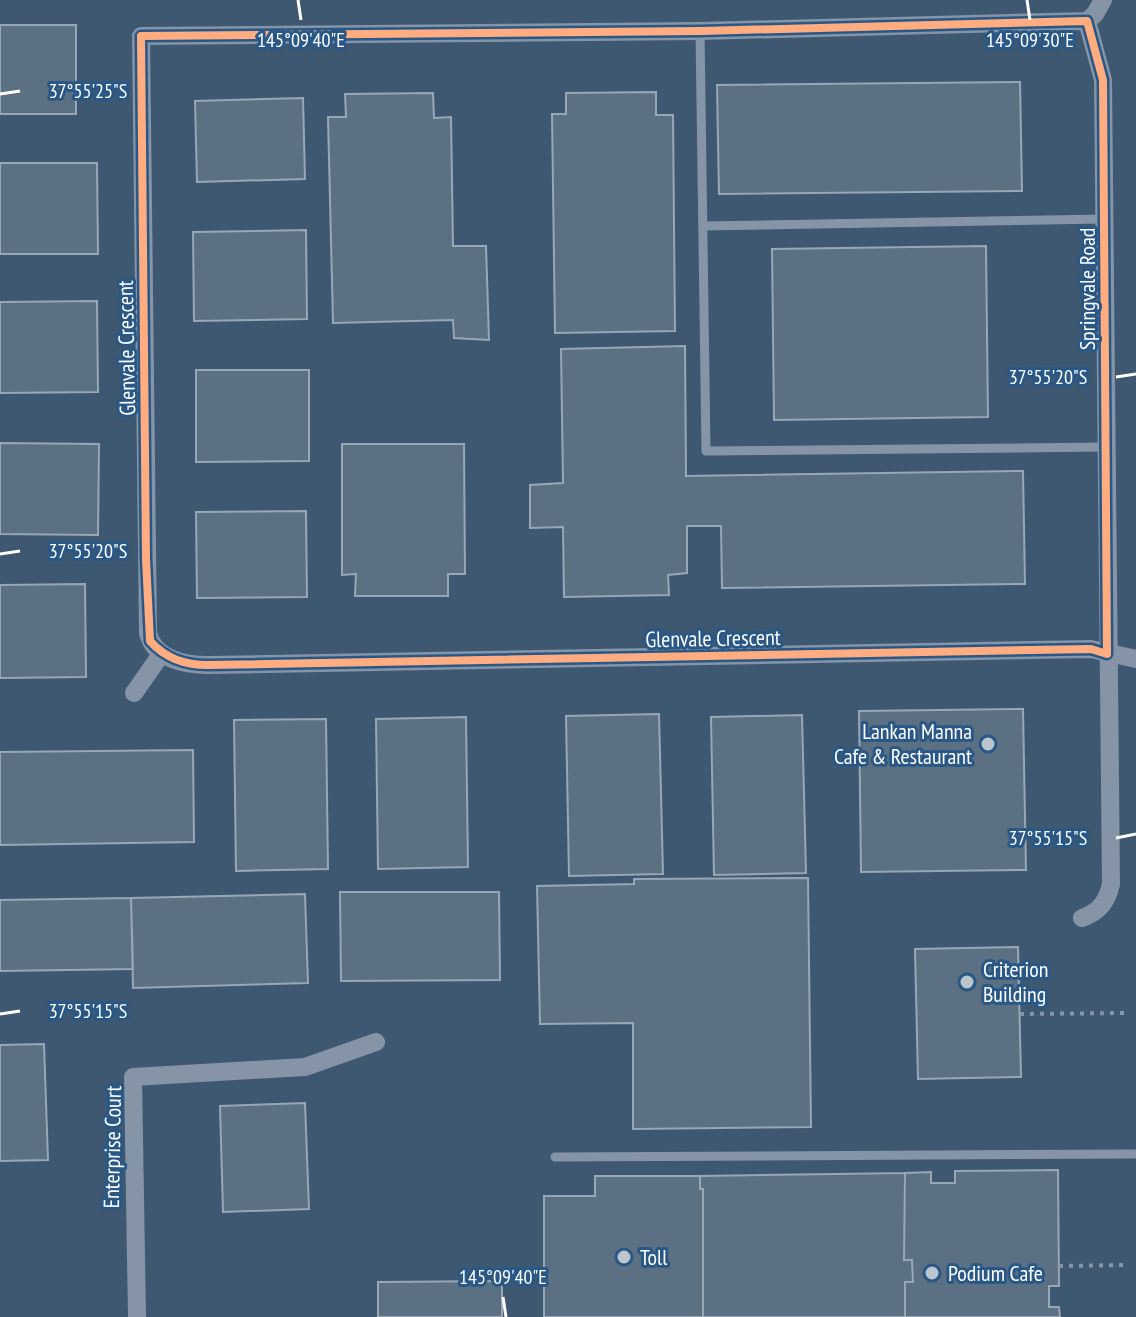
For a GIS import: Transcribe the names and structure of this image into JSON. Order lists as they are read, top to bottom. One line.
{"streets":{"street":["Springvale Road","Glenvale Crescent","Enterprise Court"]},"crossings":[["Springvale Road","Glenvale Crescent"]],"places":["Lankan Manna Cafe & Restaurant","Criterion Building","Toll","Podium Cafe"],"coordinates":["145°09'40\"E","145°09'30\"E","37°55'25\"S","37°55'20\"S","37°55'15\"S"]}
